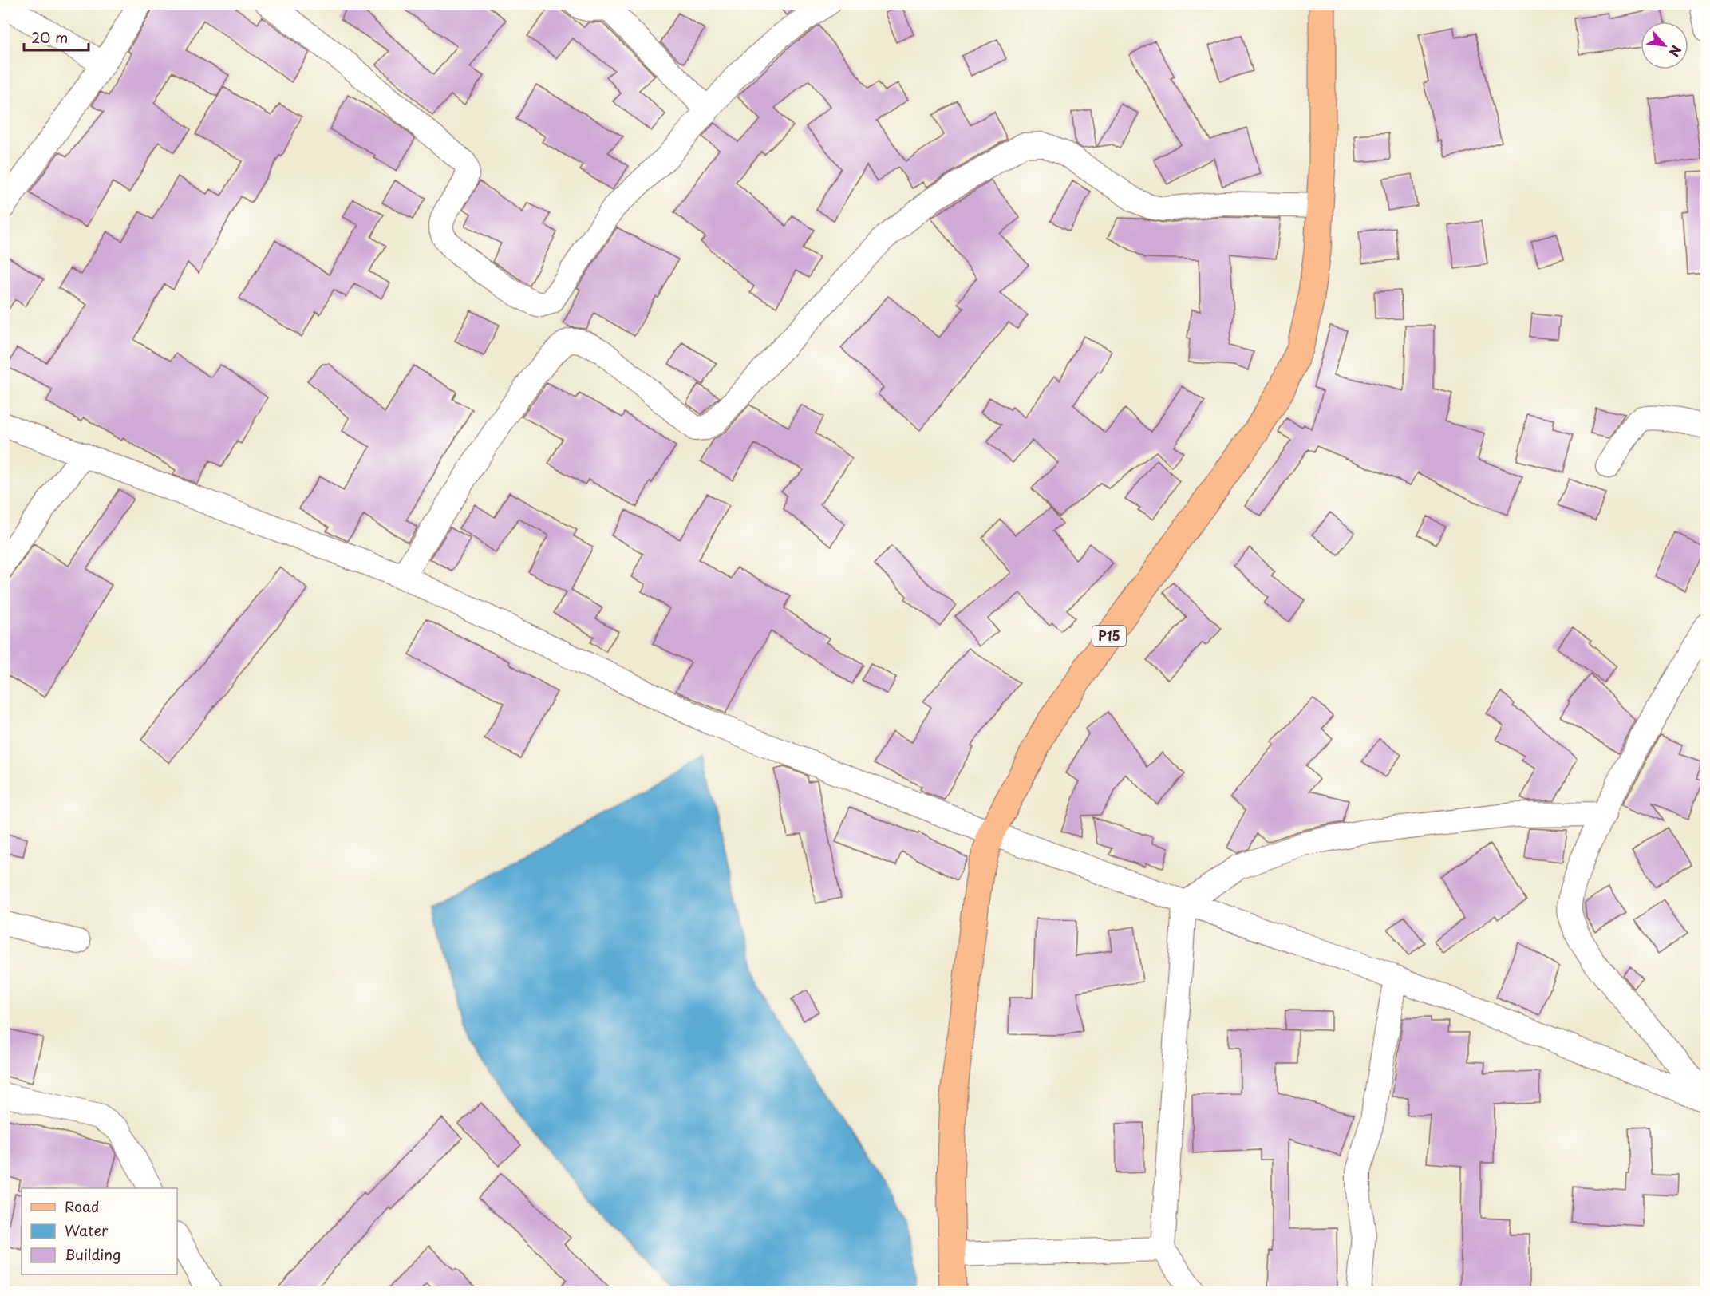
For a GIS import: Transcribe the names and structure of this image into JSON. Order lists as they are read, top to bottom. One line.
{"streets":{"main road":["P15"]},"legend":["Road","Water","Building"],"scale_bar":"20 m","north":"bottom right"}
